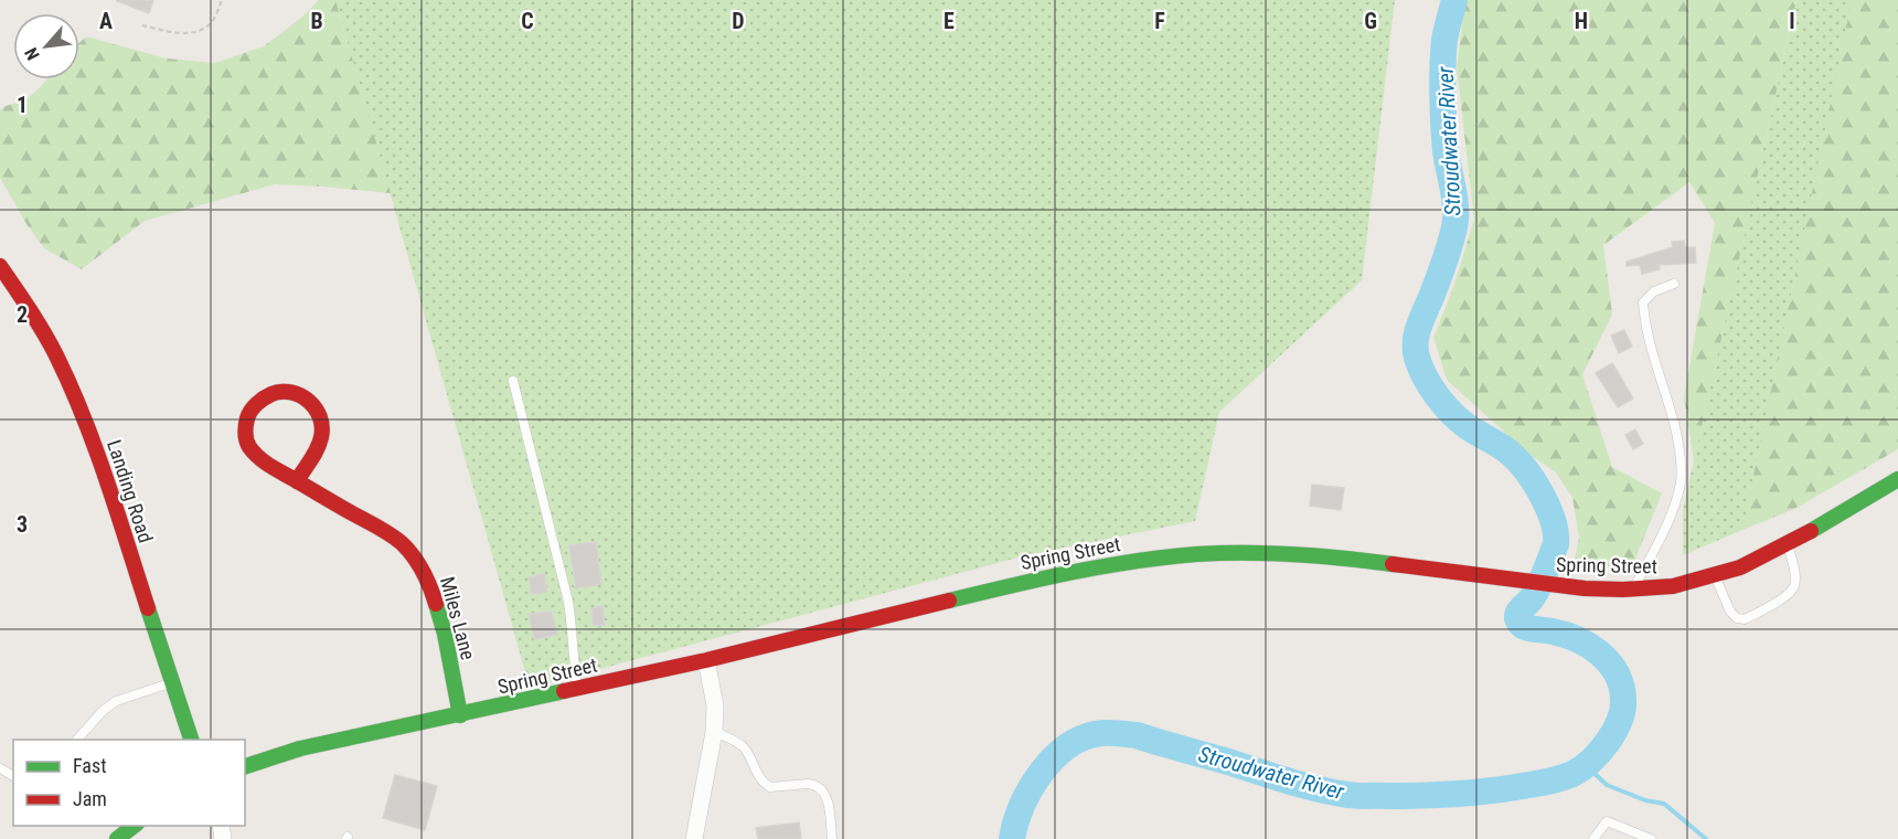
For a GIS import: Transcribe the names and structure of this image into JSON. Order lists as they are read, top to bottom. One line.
{"streets":{"main road":["Landing Road","Spring Street","Miles Lane"]},"crossings":[["Spring Street","Miles Lane"]],"water":["Stroudwater River"],"legend":["Fast","Jam"],"north":"bottom left","grid":{"columns":["A","B","C","D","E","F","G","H","I"],"rows":["1","2","3"]}}
